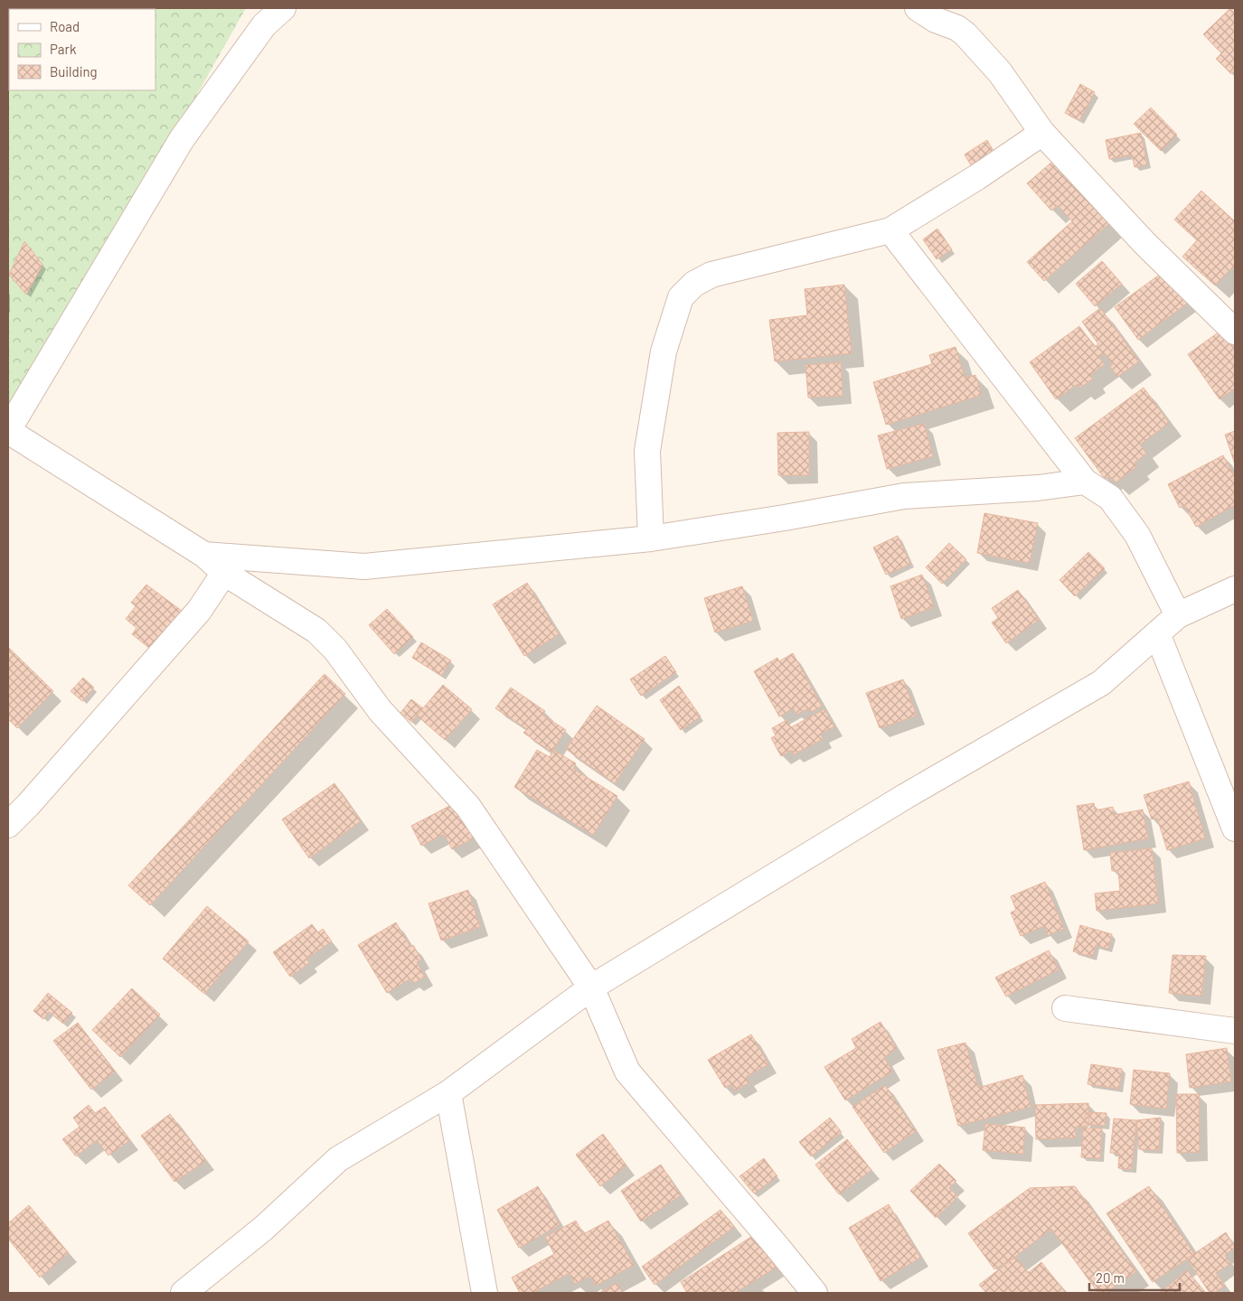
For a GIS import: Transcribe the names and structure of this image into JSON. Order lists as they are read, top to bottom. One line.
{"legend":["Road","Park","Building"],"scale_bar":"20 m"}
